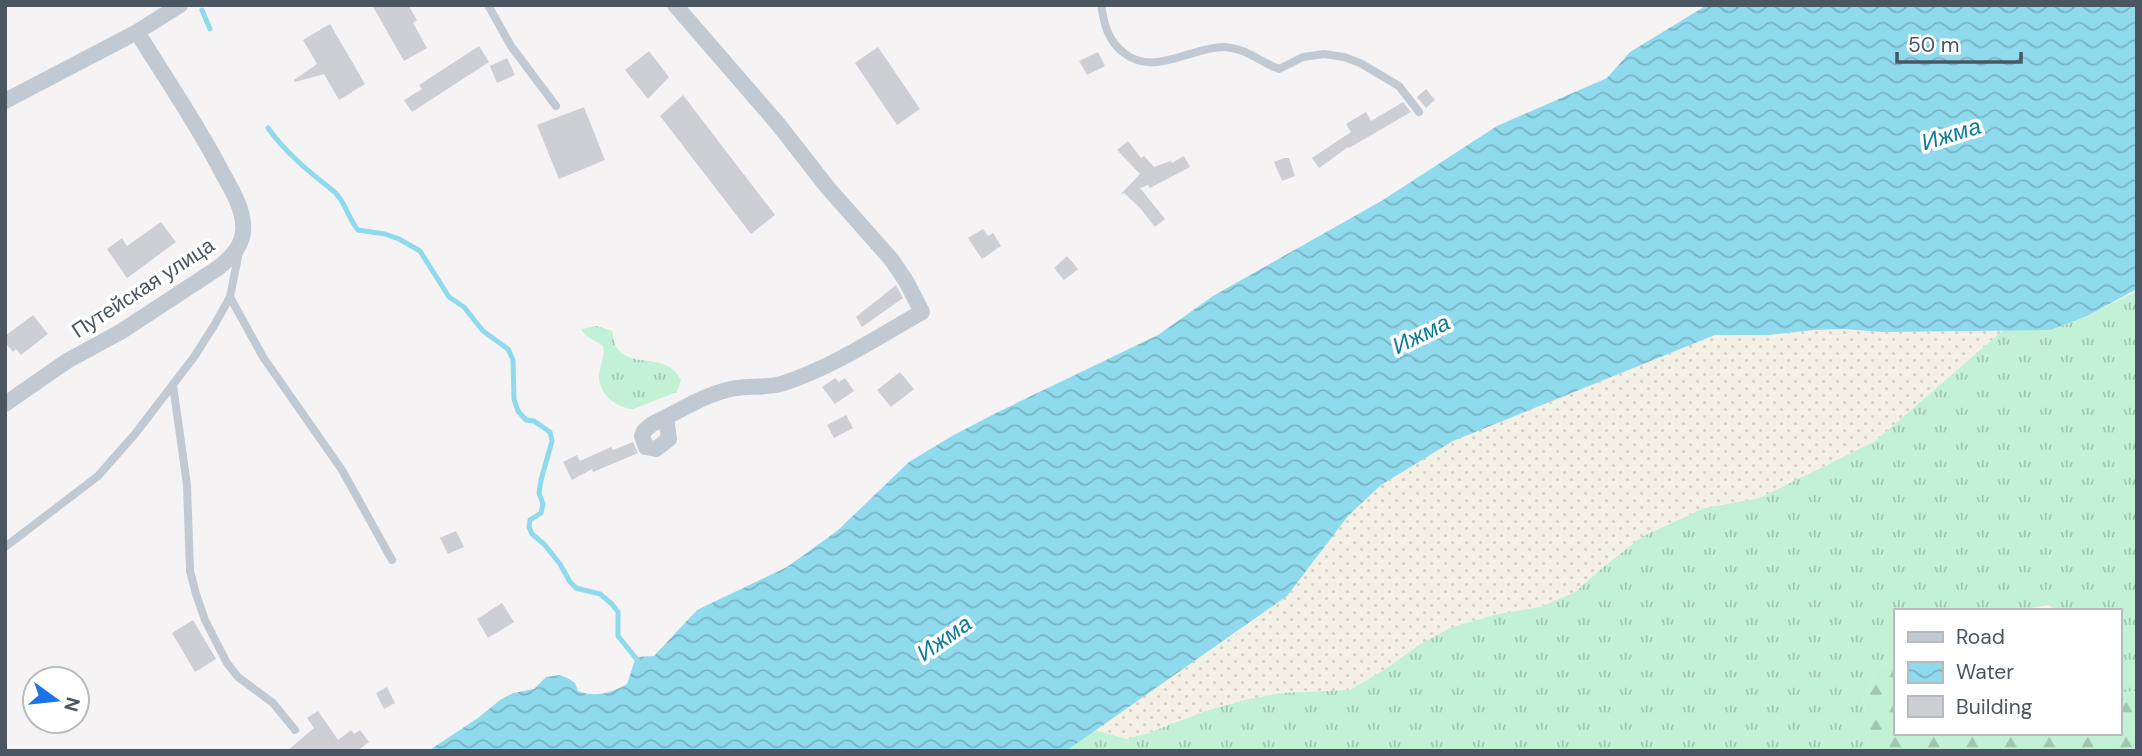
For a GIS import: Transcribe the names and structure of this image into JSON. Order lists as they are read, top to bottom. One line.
{"streets":{"street":["Путейская улица"]},"water":["Ижма"],"legend":["Road","Water","Building"],"scale_bar":"50 m","north":"right"}
